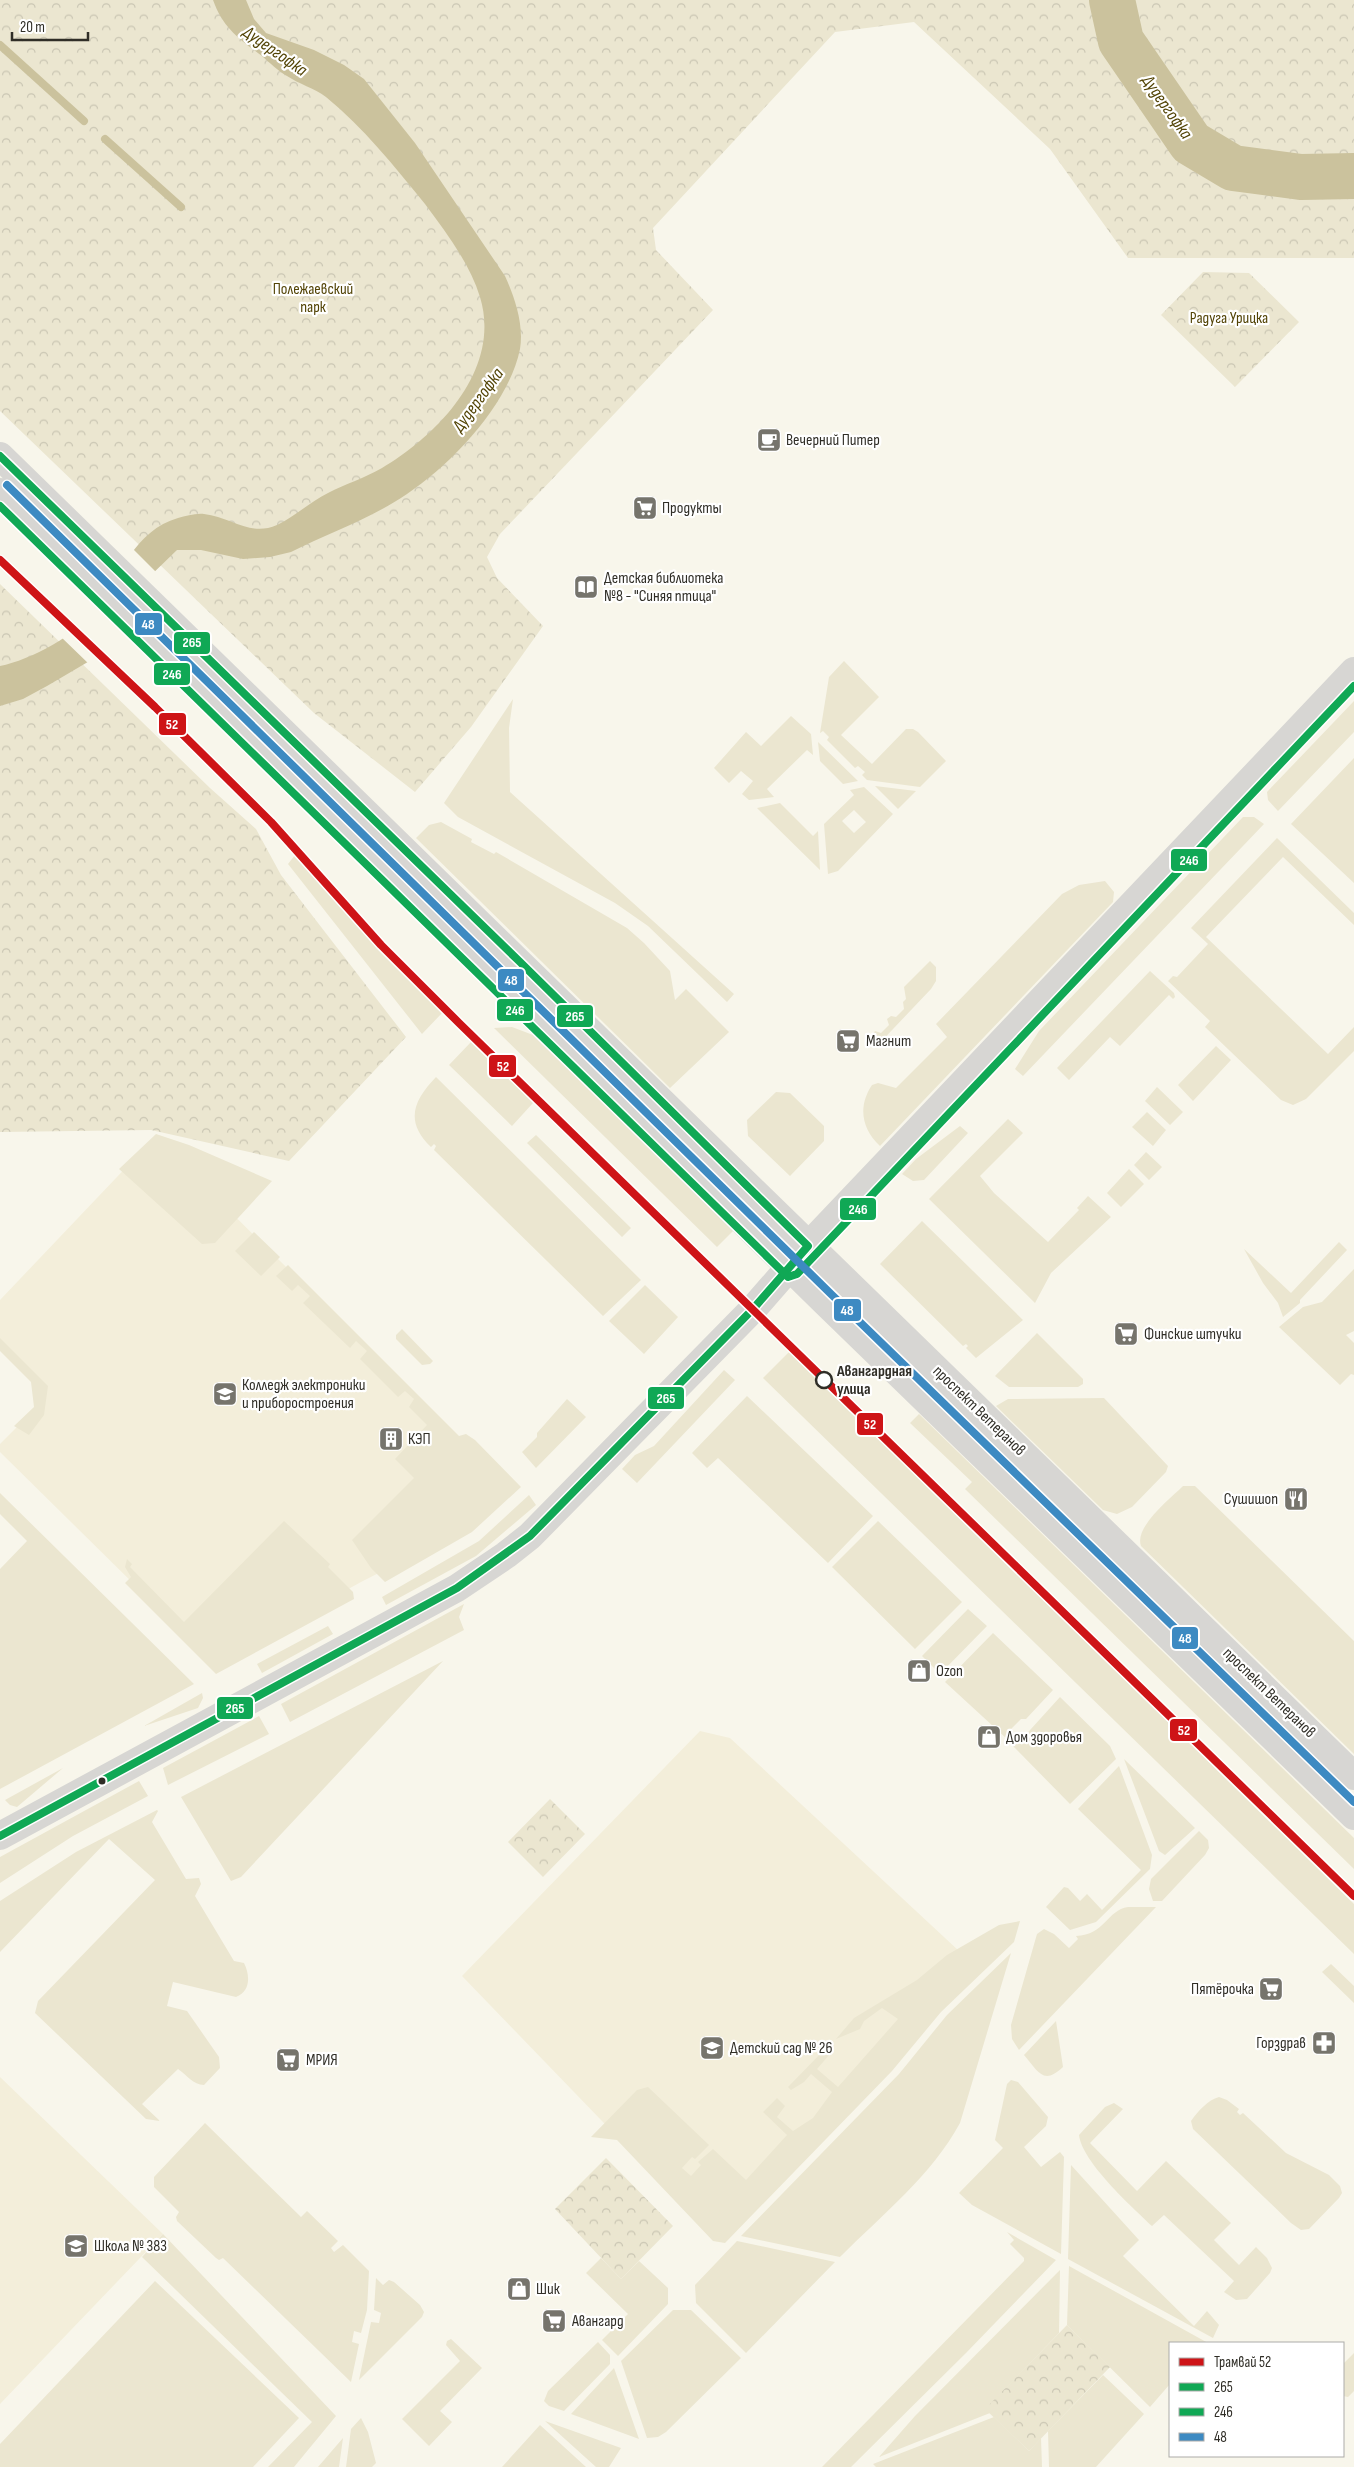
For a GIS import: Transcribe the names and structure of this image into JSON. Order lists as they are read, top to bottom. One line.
{"streets":{"main road":["проспект Ветеранов"]},"water":["Дудергофка"],"parks":["Полежаевский парк","Радуга Урицка"],"places":{"cafe":["Вечерний Питер"],"supermarket":["Продукты","Магнит","Финские штучки","Пятёрочка","МРИЯ","Авангард"],"library":["Детская библиотека №8 - \"Синяя птица\""],"other":["Авангардная улица"],"school or university":["Колледж электроники и приборостроения","Детский сад № 26","Школа № 383"],"building":["КЭП"],"restaurant":["Сушишоп"],"shop":["Ozon","Дом здоровья","Шик"],"pharmacy":["Горздрав"]},"lines":["transit line 265","transit line 48","transit line 246","tram line 52"],"legend":["Трамвай 52","265","246","48"],"scale_bar":"20 m"}
